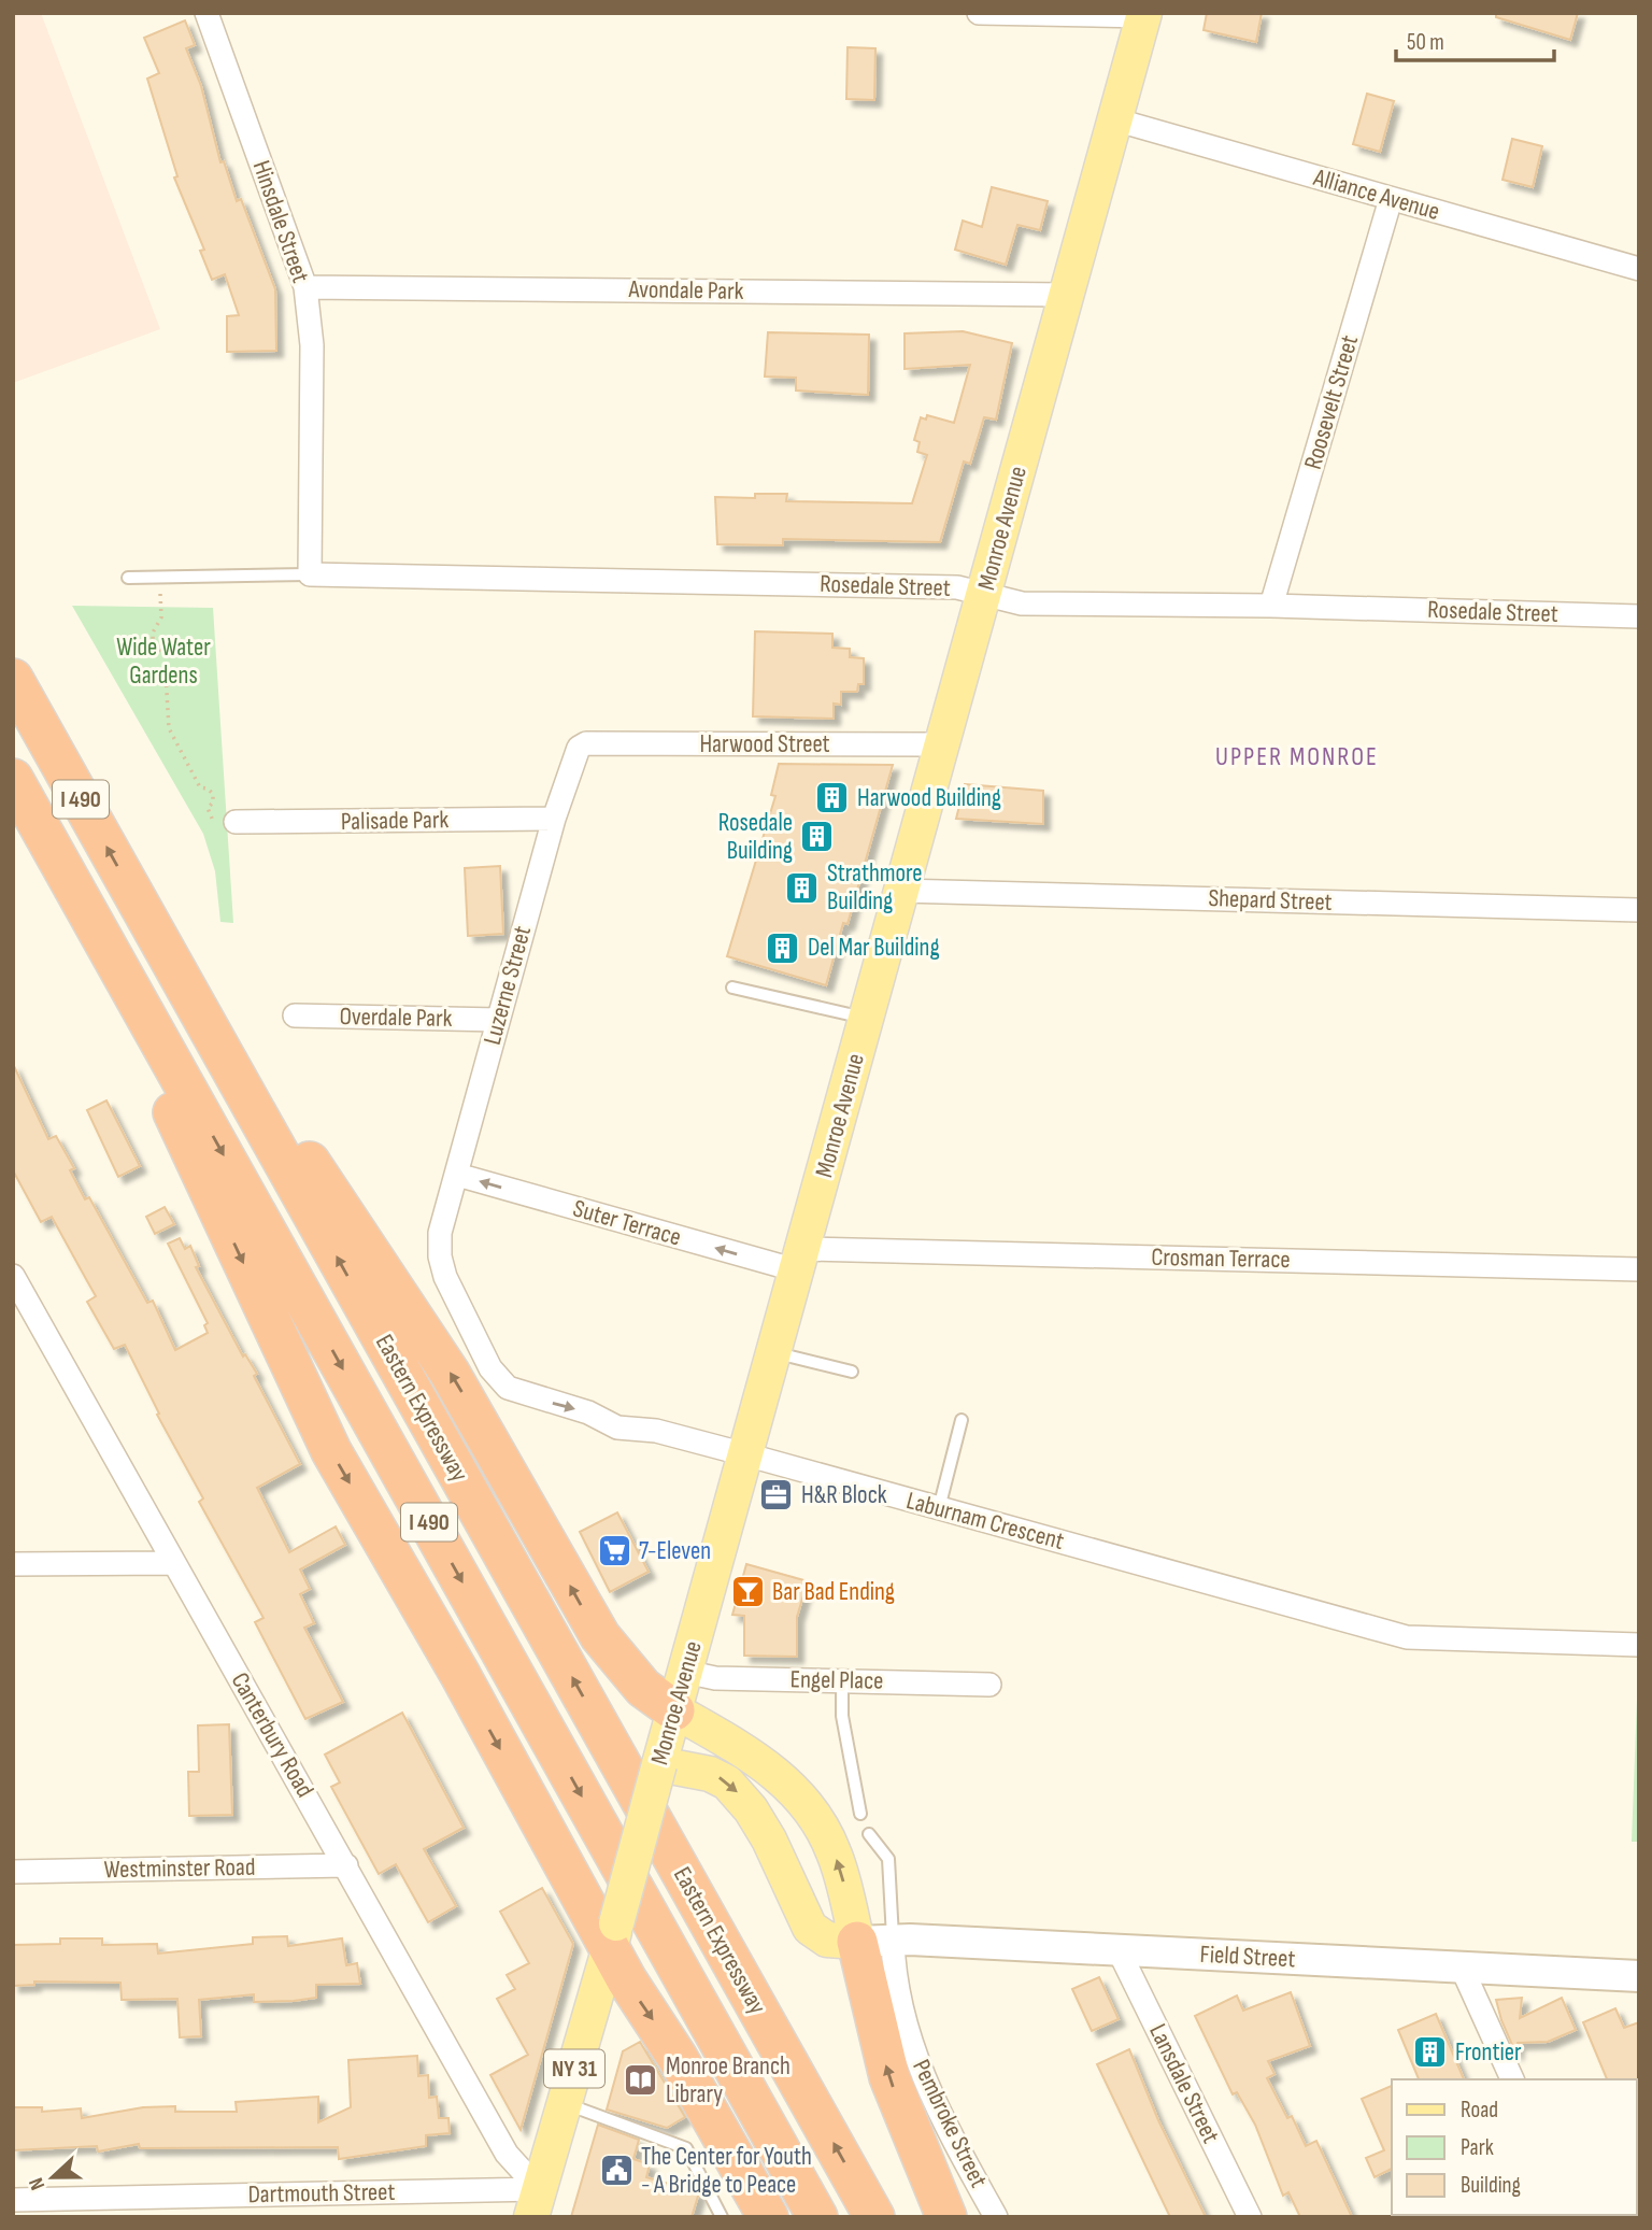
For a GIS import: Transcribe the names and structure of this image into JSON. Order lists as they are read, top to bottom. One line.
{"streets":{"highway":["I 490","Eastern Expressway"],"main road":["Monroe Avenue","NY 31"],"street":["Alliance Avenue","Hinsdale Street","Avondale Park","Roosevelt Street","Rosedale Street","Harwood Street","Palisade Park","Shepard Street","Luzerne Street","Overdale Park","Suter Terrace","Crosman Terrace","Laburnam Crescent","Engel Place","Canterbury Road","Westminster Road","Field Street","Lansdale Street","Pembroke Street","Dartmouth Street"]},"crossings":[["Alliance Avenue","Roosevelt Street"],["Alliance Avenue","Monroe Avenue"],["Hinsdale Street","Avondale Park"],["Hinsdale Street","Rosedale Street"],["Avondale Park","Monroe Avenue"],["Roosevelt Street","Rosedale Street"],["Monroe Avenue","Rosedale Street"],["Monroe Avenue","Harwood Street"],["Monroe Avenue","Shepard Street"],["Monroe Avenue","Suter Terrace"],["Monroe Avenue","Crosman Terrace"],["Monroe Avenue","Laburnam Crescent"],["Monroe Avenue","Engel Place"],["Monroe Avenue","Canterbury Road"],["Monroe Avenue","Dartmouth Street"],["Harwood Street","Luzerne Street"],["Palisade Park","Luzerne Street"],["Luzerne Street","Overdale Park"],["Luzerne Street","Suter Terrace"],["Luzerne Street","Laburnam Crescent"],["Suter Terrace","Crosman Terrace"],["Canterbury Road","Westminster Road"],["Canterbury Road","Dartmouth Street"],["Field Street","Lansdale Street"],["Field Street","Pembroke Street"]],"one_way":["Suter Terrace"],"districts":["UPPER MONROE"],"parks":["Wide Water Gardens"],"places":{"building":["Harwood Building","Rosedale Building","Strathmore Building","Del Mar Building","Frontier"],"office":["H&R Block"],"supermarket":["7-Eleven"],"bar":["Bar Bad Ending"],"library":["Monroe Branch Library"],"public building":["The Center for Youth - A Bridge to Peace"]},"legend":["Road","Park","Building"],"scale_bar":"50 m","north":"left"}
